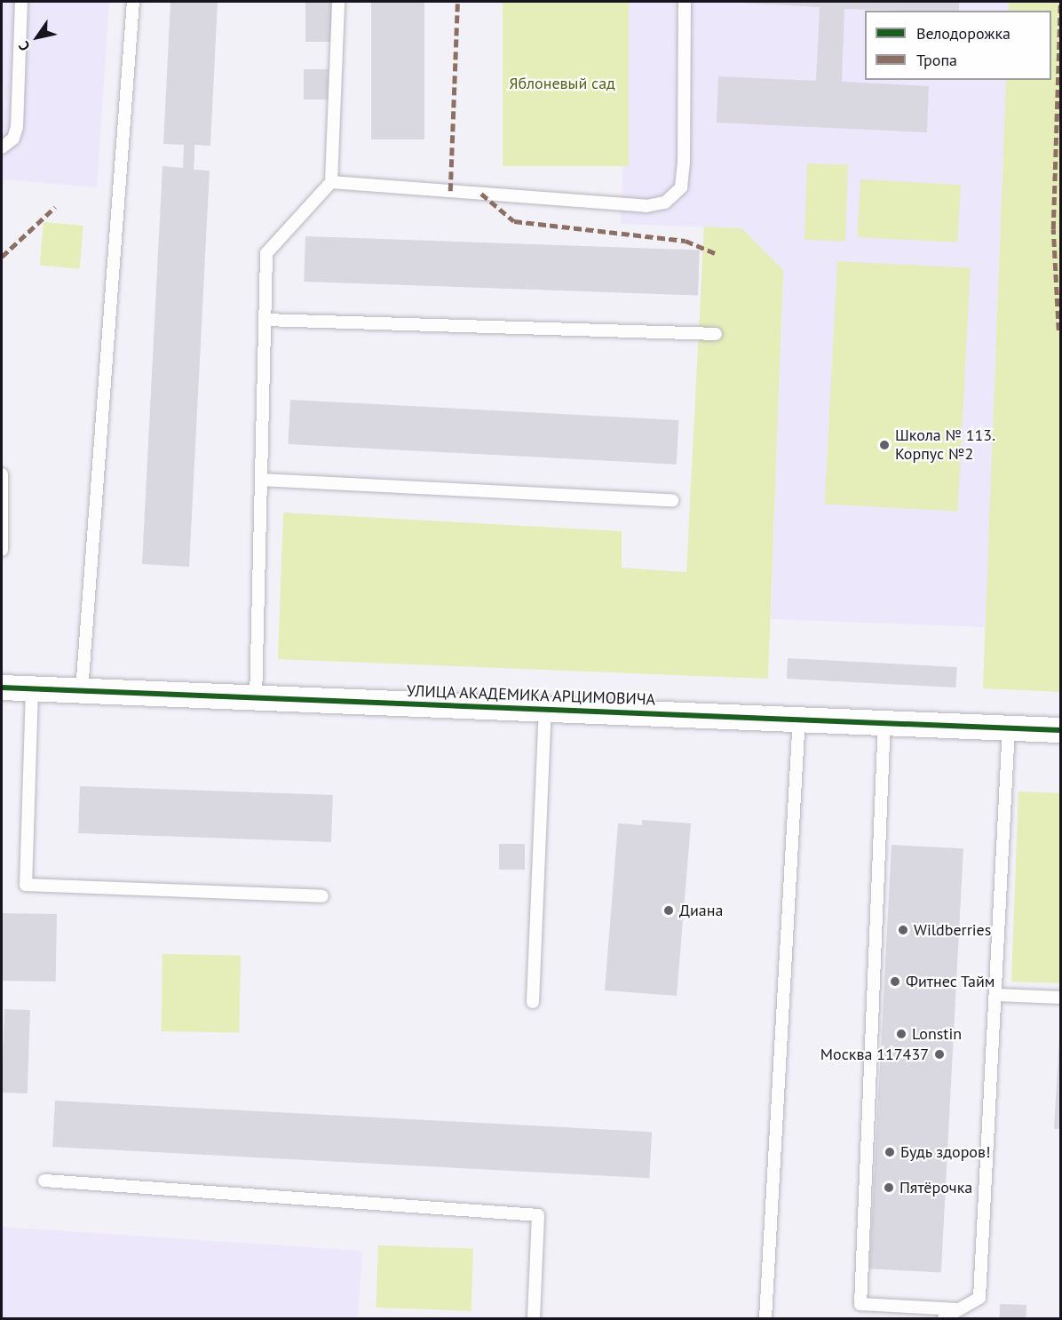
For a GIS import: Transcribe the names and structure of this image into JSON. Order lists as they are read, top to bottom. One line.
{"streets":{"street":["УЛИЦА АКАДЕМИКА АРЦИМОВИЧА"]},"parks":["Яблоневый сад"],"places":["Школа № 113. Корпус №2","Диана","Wildberries","Фитнес Тайм","Lonstin","Москва 117437","Будь здоров!","Пятёрочка"],"legend":["Велодорожка","Тропа"],"north":"bottom left"}
